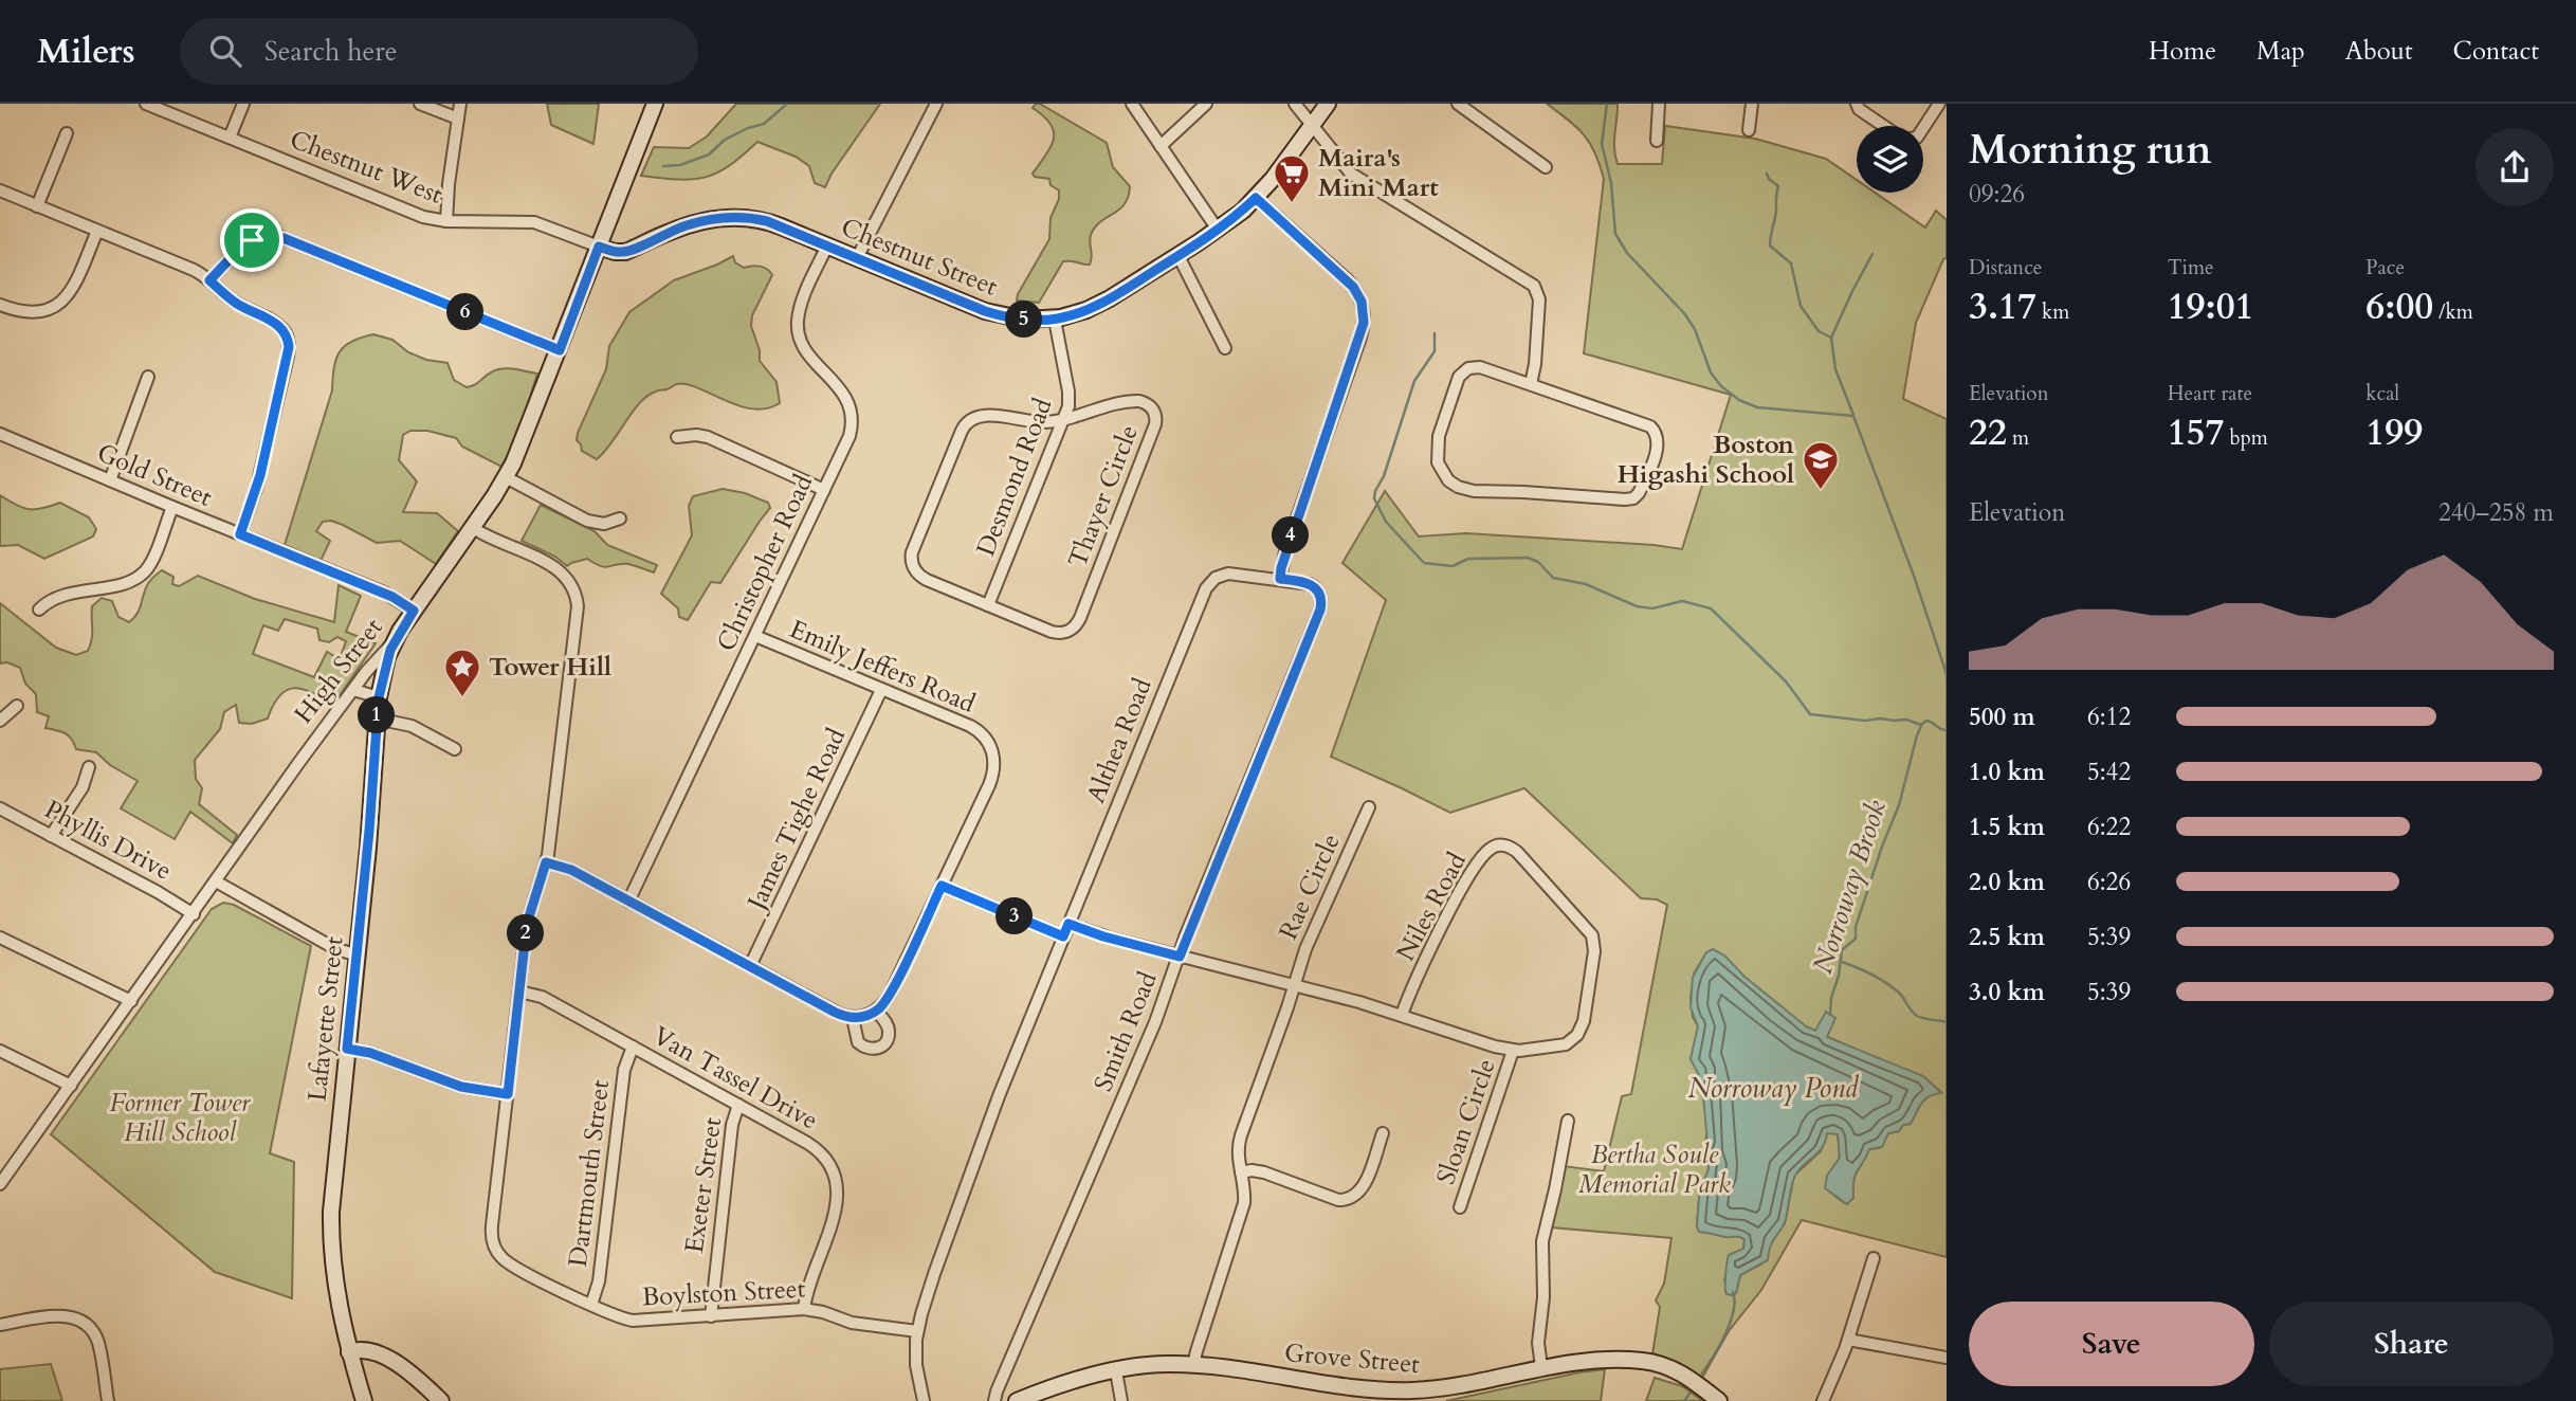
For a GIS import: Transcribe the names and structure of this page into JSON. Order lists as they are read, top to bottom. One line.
{"streets":{"main road":["Chestnut Street","High Street","Lafayette Street","Grove Street"],"street":["Chestnut West","Gold Street","Desmond Road","Thayer Circle","Christopher Road","Emily Jeffers Road","Althea Road","James Tighe Road","Phyllis Drive","Rae Circle","Niles Road","Smith Road","Van Tassel Drive","Sloan Circle","Dartmouth Street","Exeter Street","Boylston Street"]},"crossings":[["Chestnut West","Chestnut Street"],["Chestnut West","High Street"],["Chestnut Street","Desmond Road"],["Chestnut Street","Christopher Road"],["Chestnut Street","High Street"],["Gold Street","High Street"],["Desmond Road","Thayer Circle"],["Christopher Road","Emily Jeffers Road"],["Emily Jeffers Road","James Tighe Road"],["High Street","Phyllis Drive"],["High Street","Lafayette Street"],["High Street","Boylston Street"],["Althea Road","Niles Road"],["Althea Road","Smith Road"],["Althea Road","Boylston Street"],["Rae Circle","Niles Road"],["Rae Circle","Grove Street"],["Niles Road","Smith Road"],["Niles Road","Sloan Circle"],["Van Tassel Drive","Dartmouth Street"],["Van Tassel Drive","Exeter Street"],["Van Tassel Drive","Boylston Street"],["Dartmouth Street","Boylston Street"],["Exeter Street","Boylston Street"]],"water":["Norroway Brook","Norroway Pond"],"parks":["Former Tower Hill School","Bertha Soule Memorial Park"],"places":{"supermarket":["Maira's Mini Mart"],"school or university":["Boston Higashi School"],"place":["Tower Hill"]},"page":{"header":"Milers","search":"Search here","nav":["Home","Map","About","Contact"],"heading":["Morning run","09:26"],"stats":[["Distance","3.17 km"],["Time","19:01"],["Pace","6:00 /km"],["Elevation","22 m"],["Heart rate","157 bpm"],["kcal","199"]],"pins":["6","5","4","1","3","2"],"chart":["Elevation","240–258 m"],"list":[{"name":"500 m","note":"6:12"},{"name":"1.0 km","note":"5:42"},{"name":"1.5 km","note":"6:22"},{"name":"2.0 km","note":"6:26"},{"name":"2.5 km","note":"5:39"},{"name":"3.0 km","note":"5:39"}],"buttons":["Save","Share"]}}
